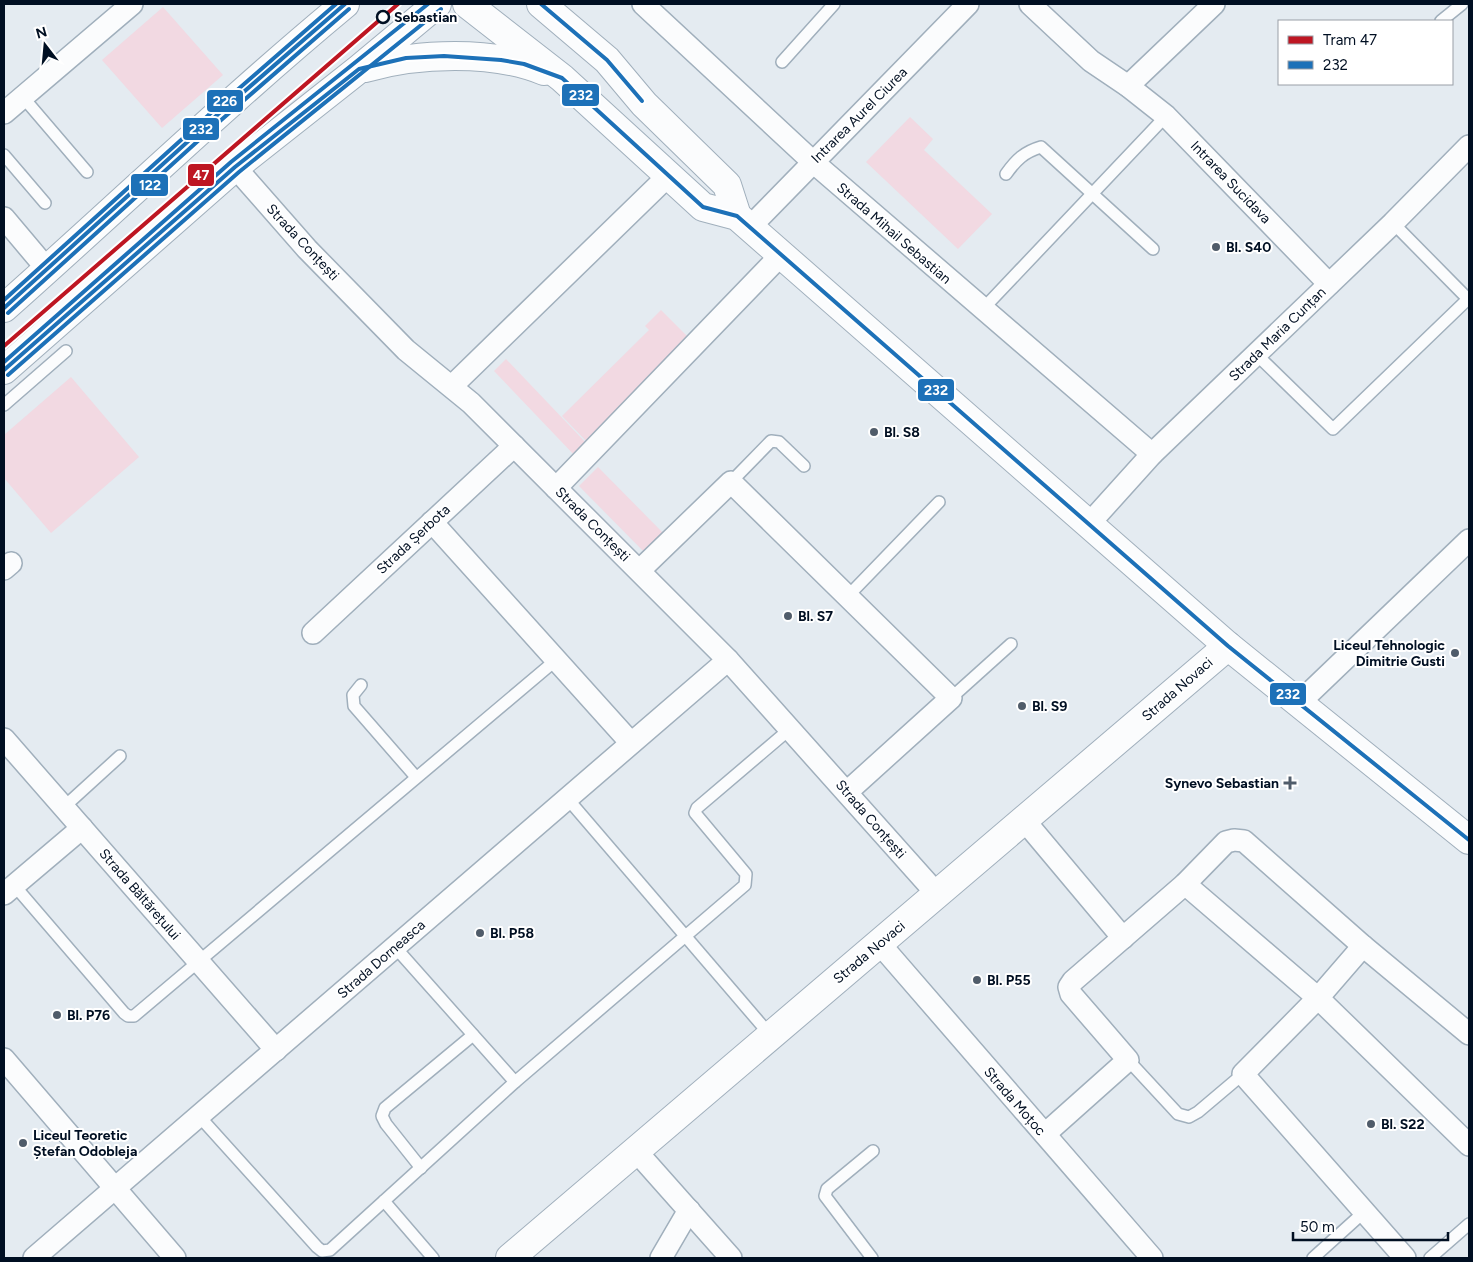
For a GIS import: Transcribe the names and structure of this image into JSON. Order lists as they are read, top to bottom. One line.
{"streets":{"main road":["Strada Novaci"],"street":["Intrarea Aurel Ciurea","Intrarea Sucidava","Strada Mihail Sebastian","Strada Conțești","Strada Maria Cunțan","Strada Șerbota","Strada Băltărețului","Strada Dorneasca","Strada Moțoc"]},"crossings":[["Intrarea Aurel Ciurea","Strada Mihail Sebastian"],["Intrarea Sucidava","Strada Maria Cunțan"],["Strada Mihail Sebastian","Strada Maria Cunțan"],["Strada Conțești","Strada Șerbota"],["Strada Conțești","Strada Novaci"],["Strada Conțești","Strada Dorneasca"],["Strada Novaci","Strada Moțoc"],["Strada Băltărețului","Strada Dorneasca"]],"places":{"other":["Sebastian","Bl. S40","Bl. S8","Bl. S7","Liceul Tehnologic Dimitrie Gusti","Bl. S9","Bl. P58","Bl. P55","Bl. P76","Bl. S22","Liceul Teoretic Ștefan Odobleja"],"health":["Synevo Sebastian"]},"lines":["tram line 47","transit line 232","transit line 226","transit line 122"],"legend":["Tram 47","232"],"scale_bar":"50 m","north":"top"}
